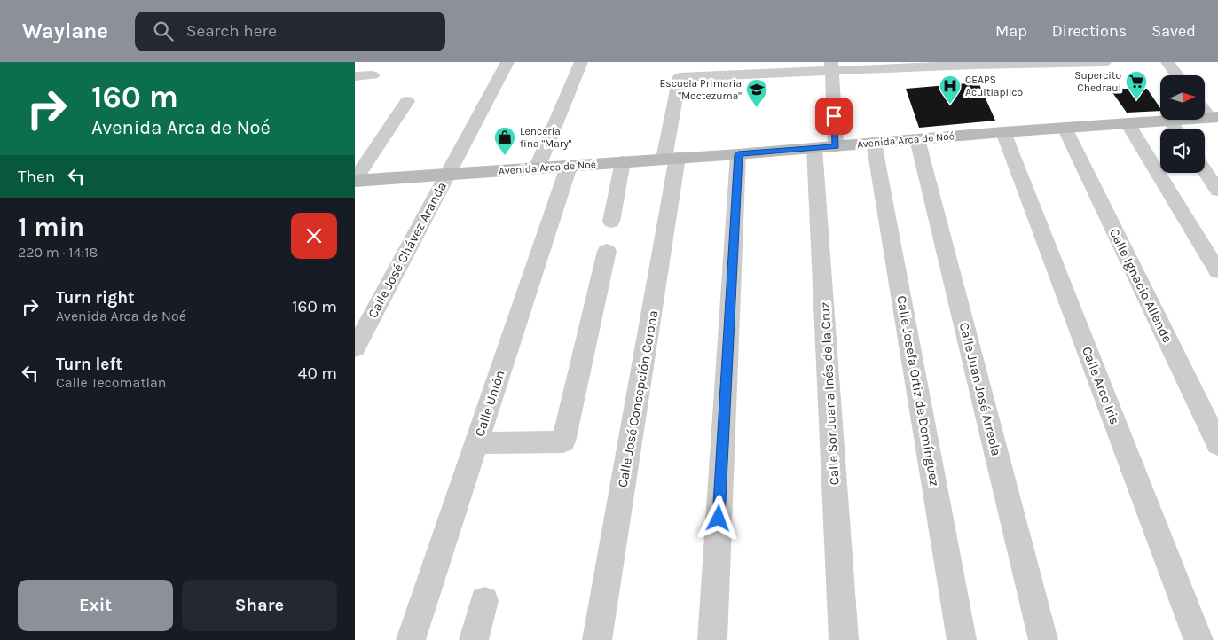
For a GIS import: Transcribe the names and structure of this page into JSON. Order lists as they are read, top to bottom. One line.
{"streets":{"main road":["Avenida Arca de Noé"],"street":["Calle José Chávez Aranda","Calle Ignacio Allende","Calle Arco Iris","Calle Juan José Arreola","Calle Josefa Ortiz de Domínguez","Calle Sor Juana Inés de la Cruz","Calle José Concepción Corona","Calle Unión"]},"crossings":[["Avenida Arca de Noé","Calle José Chávez Aranda"],["Avenida Arca de Noé","Calle Ignacio Allende"],["Avenida Arca de Noé","Calle Arco Iris"],["Avenida Arca de Noé","Calle Juan José Arreola"],["Avenida Arca de Noé","Calle Josefa Ortiz de Domínguez"],["Avenida Arca de Noé","Calle Sor Juana Inés de la Cruz"],["Avenida Arca de Noé","Calle José Concepción Corona"],["Avenida Arca de Noé","Calle Unión"],["Calle Sor Juana Inés de la Cruz","Calle José Concepción Corona"]],"places":{"supermarket":["Supercito Chedraui"],"hospital":["CEAPS Acuitlapilco"],"school or university":["Escuela Primaria \"Moctezuma\""],"shop":["Lencería fina \"Mary\""]},"north":"right","page":{"header":"Waylane","search":"Search here","nav":["Map","Directions","Saved"],"turn":["160 m","Avenida Arca de Noé"],"then":"Then","heading":["1 min","220 m · 14:18"],"list":[{"name":"Turn right","note":"Avenida Arca de Noé","value":"160 m"},{"name":"Turn left","note":"Calle Tecomatlan","value":"40 m"}],"buttons":["Exit","Share"]}}
